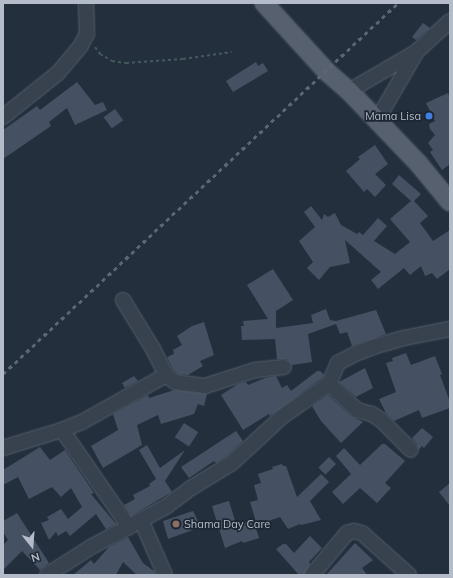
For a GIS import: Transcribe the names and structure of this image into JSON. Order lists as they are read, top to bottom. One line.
{"places":["Mama Lisa","Shama Day Care"],"north":"bottom"}
